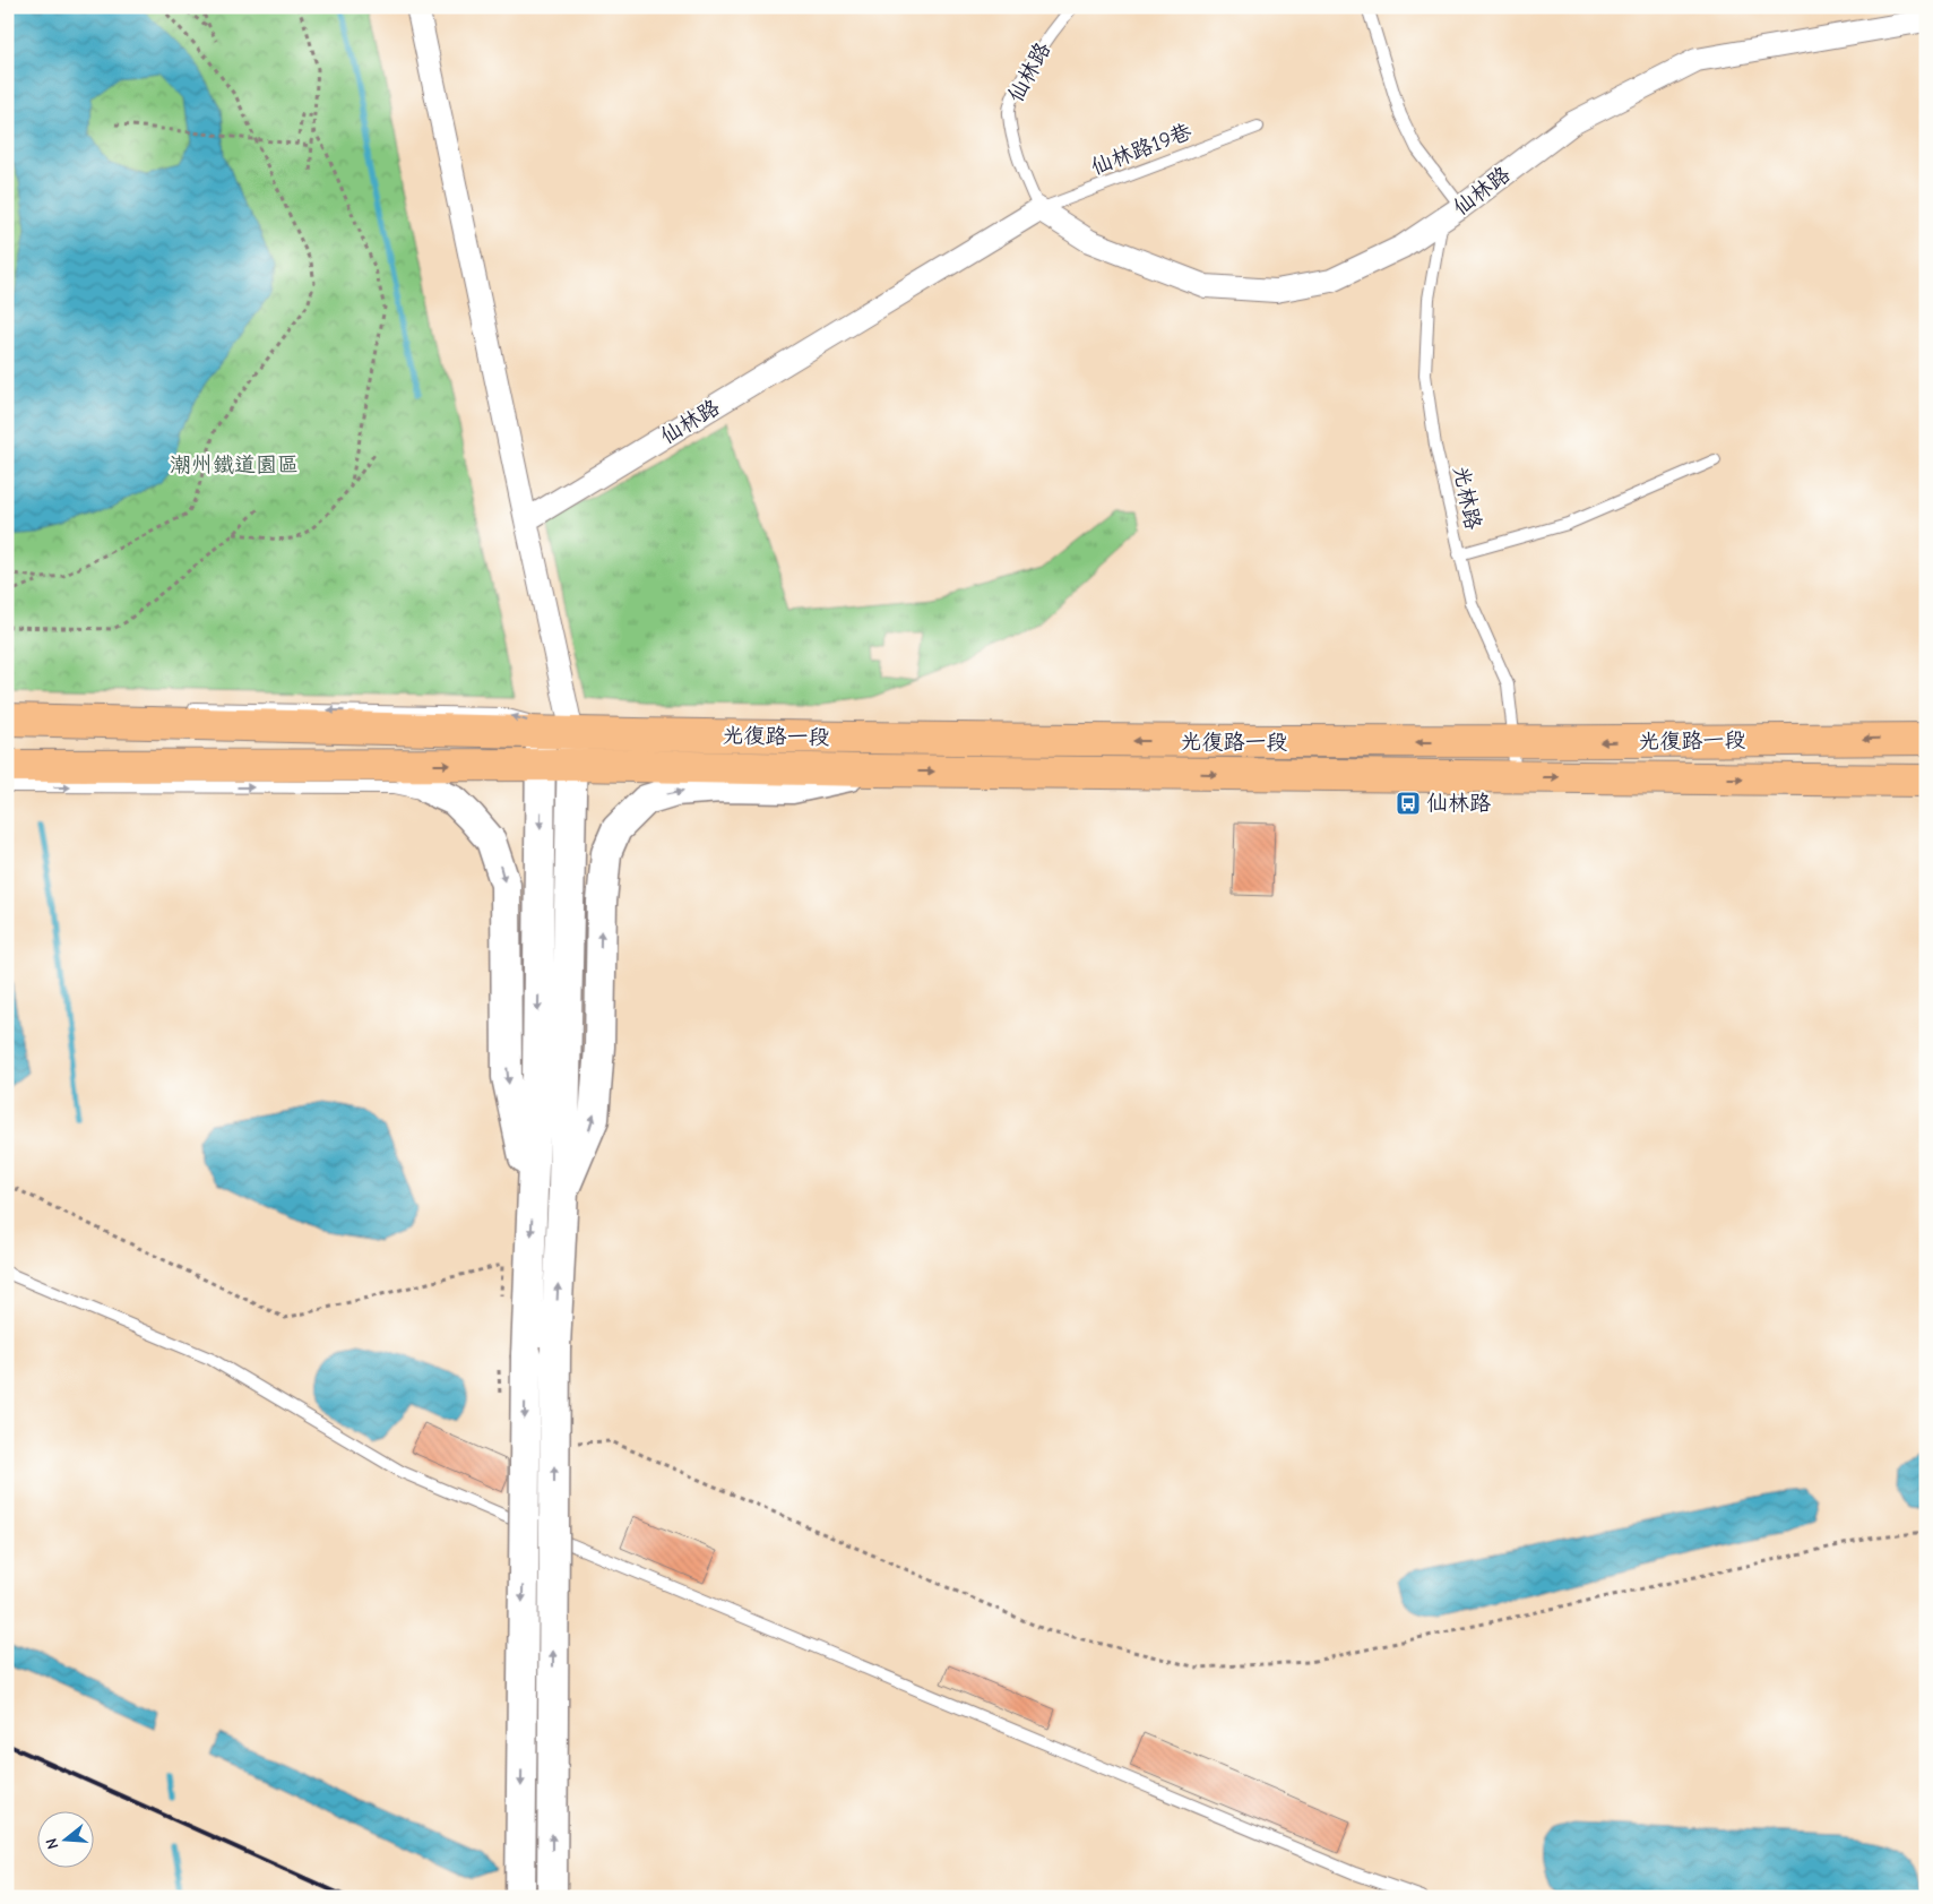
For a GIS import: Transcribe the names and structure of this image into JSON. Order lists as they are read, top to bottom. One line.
{"streets":{"main road":["光復路一段"],"street":["仙林路"],"lane":["仙林路19巷","光林路"]},"crossings":[["仙林路","仙林路19巷"],["仙林路","光林路"],["光林路","光復路一段"]],"parks":["潮州鐵道園區"],"places":{"bus stop":["仙林路"]},"north":"left"}
